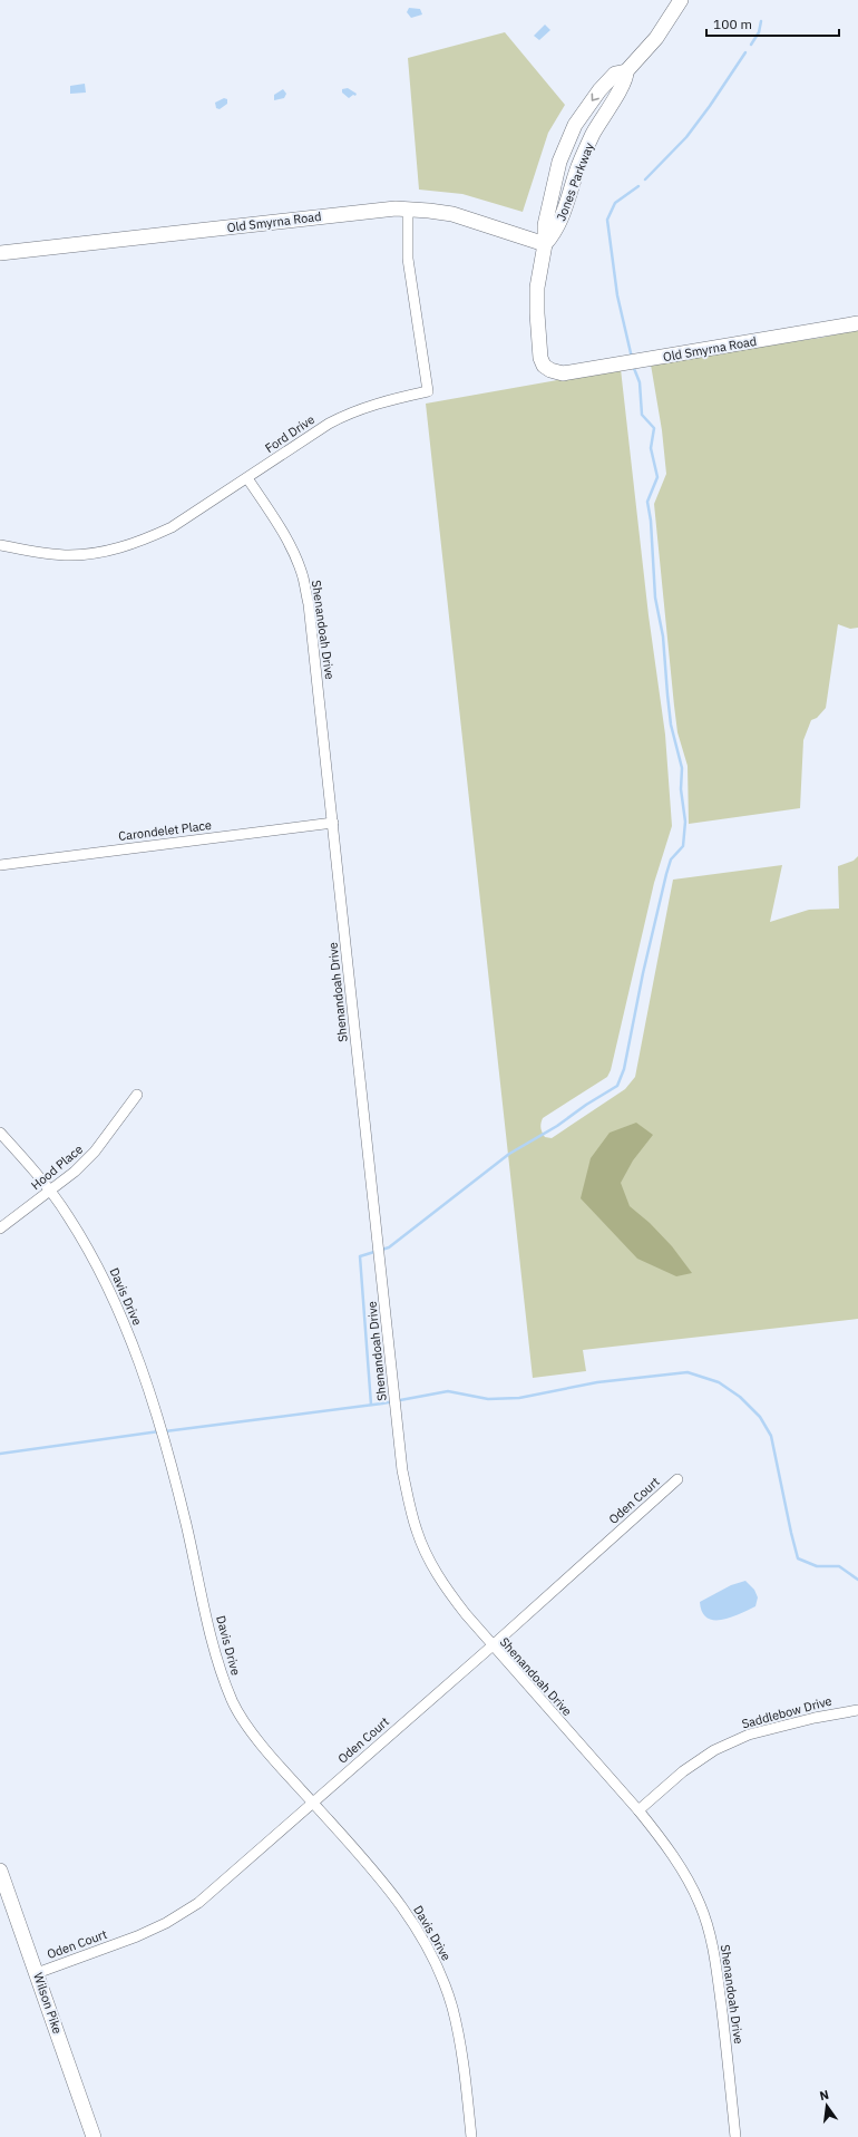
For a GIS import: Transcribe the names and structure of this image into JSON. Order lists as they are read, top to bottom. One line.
{"streets":{"street":["Jones Parkway","Old Smyrna Road","Ford Drive","Shenandoah Drive","Carondelet Place","Hood Place","Davis Drive","Oden Court","Saddlebow Drive","Wilson Pike"]},"crossings":[["Jones Parkway","Old Smyrna Road"],["Old Smyrna Road","Ford Drive"],["Ford Drive","Shenandoah Drive"],["Shenandoah Drive","Carondelet Place"],["Shenandoah Drive","Oden Court"],["Shenandoah Drive","Saddlebow Drive"],["Hood Place","Davis Drive"],["Davis Drive","Oden Court"],["Oden Court","Wilson Pike"]],"scale_bar":"100 m","north":"top"}
